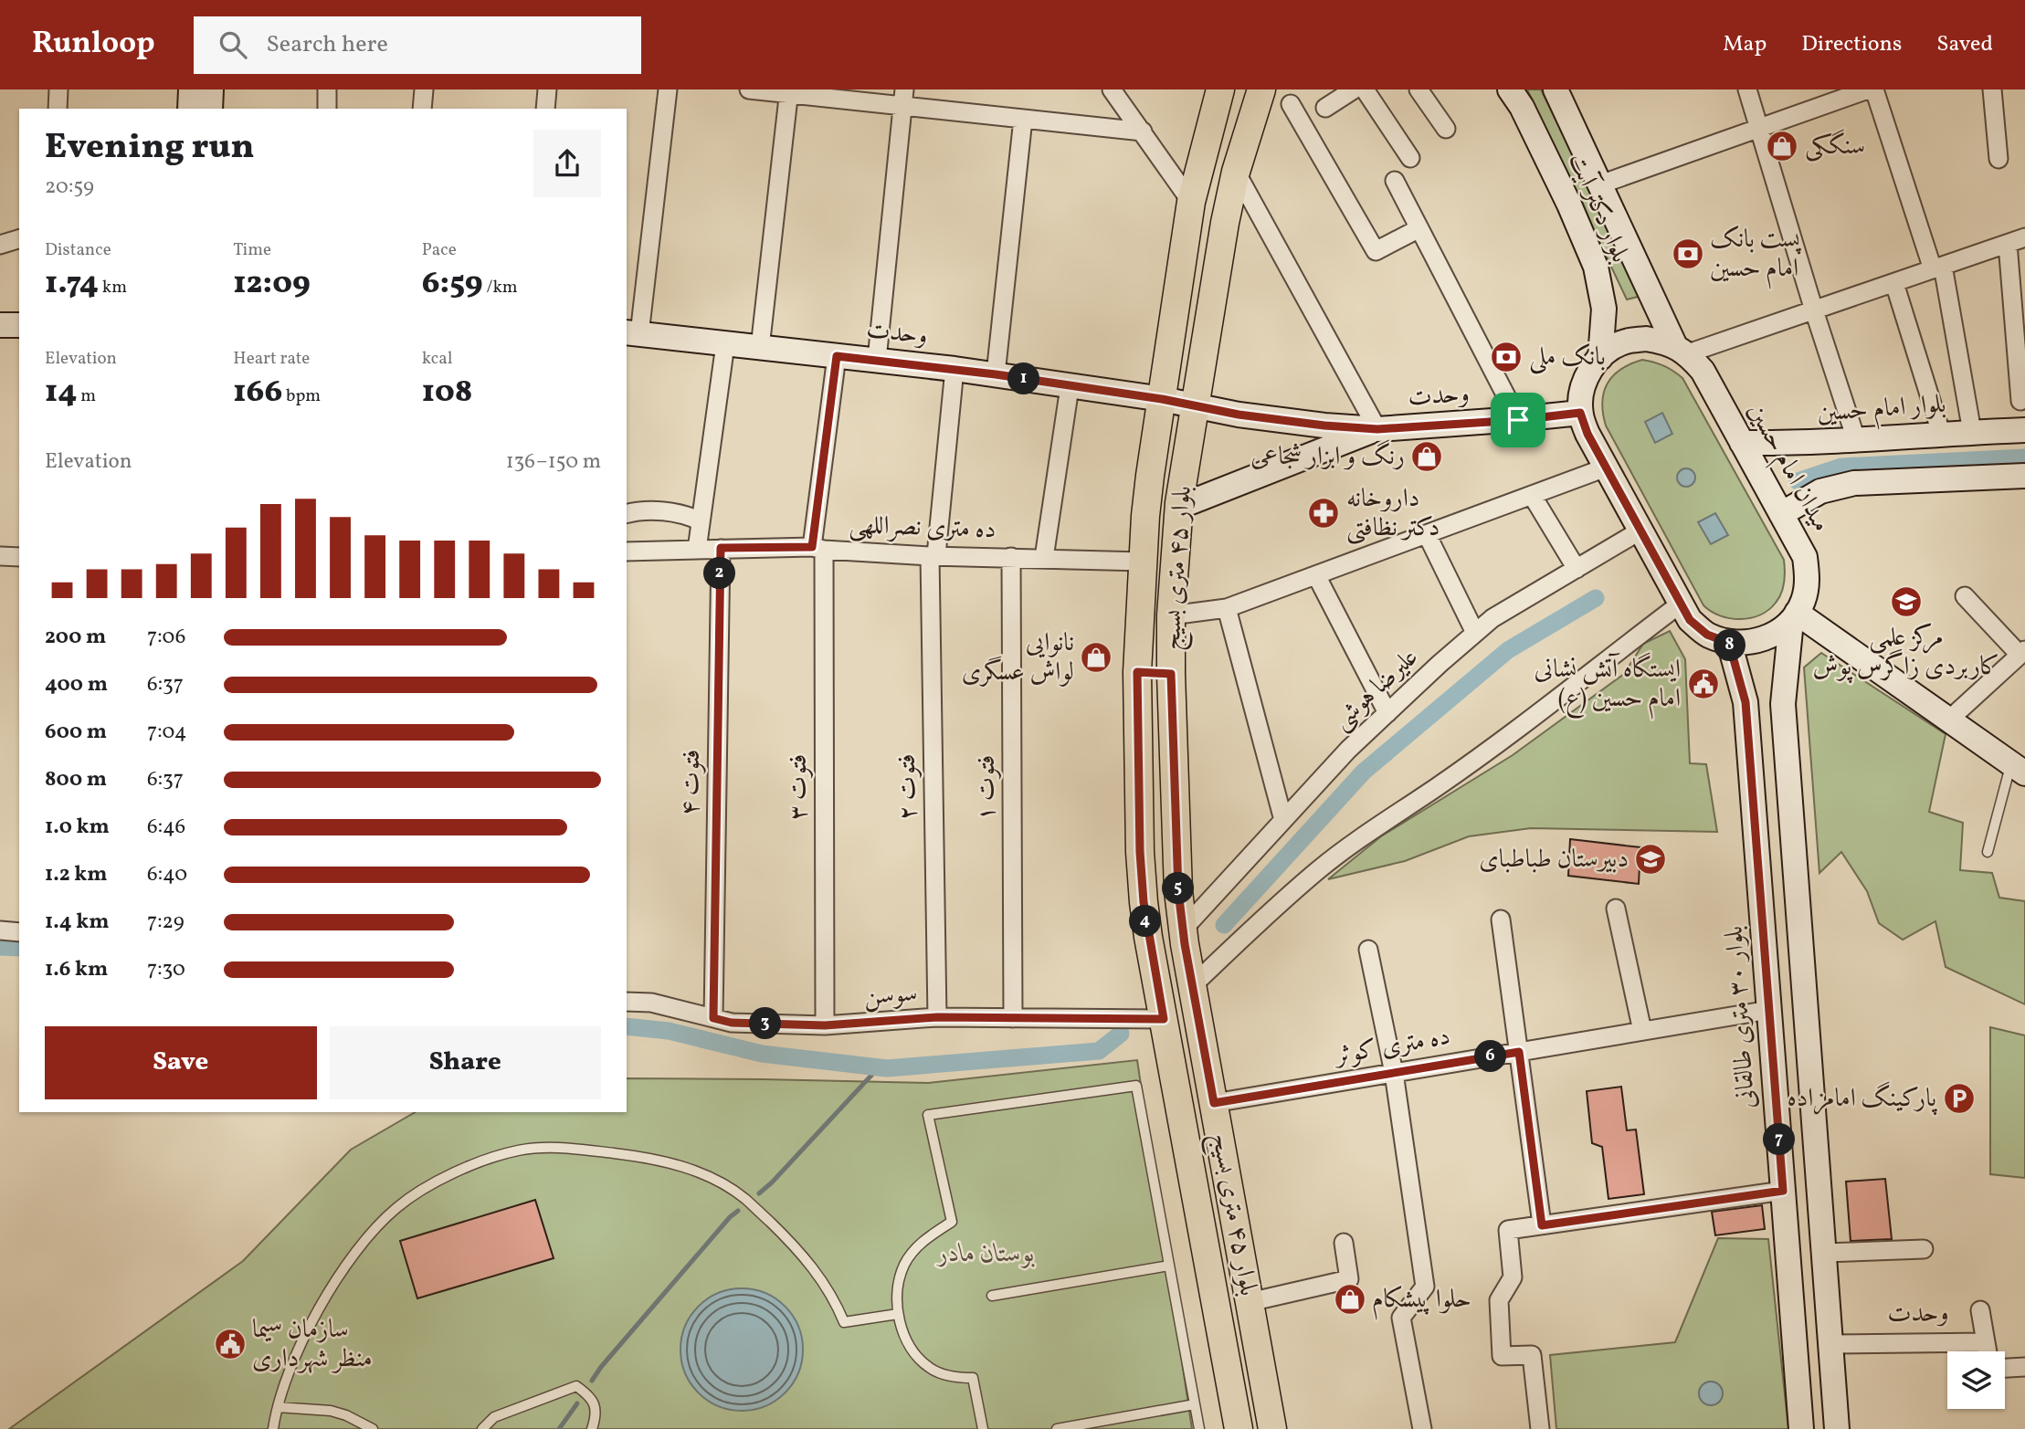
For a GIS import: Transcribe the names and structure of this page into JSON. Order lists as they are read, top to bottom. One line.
{"streets":{"main road":["بلوار دکتر آیت","وحدت","بلوار امام حسین","میدان امام حسین","بلوار ۴۵ متری بسیج","بلوار ۳۰ متری طالقانی"],"street":["ده متری نصراللهی","علیرضا هوشی","فتوت ۴","فتوت ۳","فتوت ۲","فتوت ۱","سوسن","ده متری کوثر"]},"crossings":[["بلوار دکتر آیت","میدان امام حسین"],["وحدت","بلوار ۴۵ متری بسیج"],["وحدت","فتوت ۳"],["وحدت","فتوت ۲"],["بلوار امام حسین","میدان امام حسین"],["ده متری نصراللهی","بلوار ۴۵ متری بسیج"],["ده متری نصراللهی","فتوت ۴"],["ده متری نصراللهی","فتوت ۳"],["ده متری نصراللهی","فتوت ۲"],["ده متری نصراللهی","فتوت ۱"],["بلوار ۴۵ متری بسیج","علیرضا هوشی"],["بلوار ۴۵ متری بسیج","سوسن"],["بلوار ۴۵ متری بسیج","ده متری کوثر"],["فتوت ۴","سوسن"],["فتوت ۳","سوسن"],["فتوت ۲","سوسن"],["فتوت ۱","سوسن"],["بلوار ۳۰ متری طالقانی","ده متری کوثر"]],"parks":["بوستان مادر"],"places":{"shop":["سنگکی","رنگ و ابزار شجاعی","نانوایی لواش عسگری","حلوا پیشکام"],"bank":["پست بانک امام حسین","بانک ملی"],"pharmacy":["داروخانه دکتر نظافتی"],"school or university":["مرکز علمی کاربردی زاگرس پوش","دبیرستان طباطبای"],"public building":["ایستگاه آتش نشانی امام حسین (ع)","سازمان سیما منظر شهرداری"],"parking":["پارکینگ امامزاده"]},"page":{"header":"Runloop","search":"Search here","nav":["Map","Directions","Saved"],"heading":["Evening run","20:59"],"stats":[["Distance","1.74 km"],["Time","12:09"],["Pace","6:59 /km"],["Elevation","14 m"],["Heart rate","166 bpm"],["kcal","108"]],"pins":["1","2","8","5","4","3","6","7"],"chart":["Elevation","136–150 m"],"list":[{"name":"200 m","note":"7:06"},{"name":"400 m","note":"6:37"},{"name":"600 m","note":"7:04"},{"name":"800 m","note":"6:37"},{"name":"1.0 km","note":"6:46"},{"name":"1.2 km","note":"6:40"},{"name":"1.4 km","note":"7:29"},{"name":"1.6 km","note":"7:30"}],"buttons":["Save","Share"]}}
